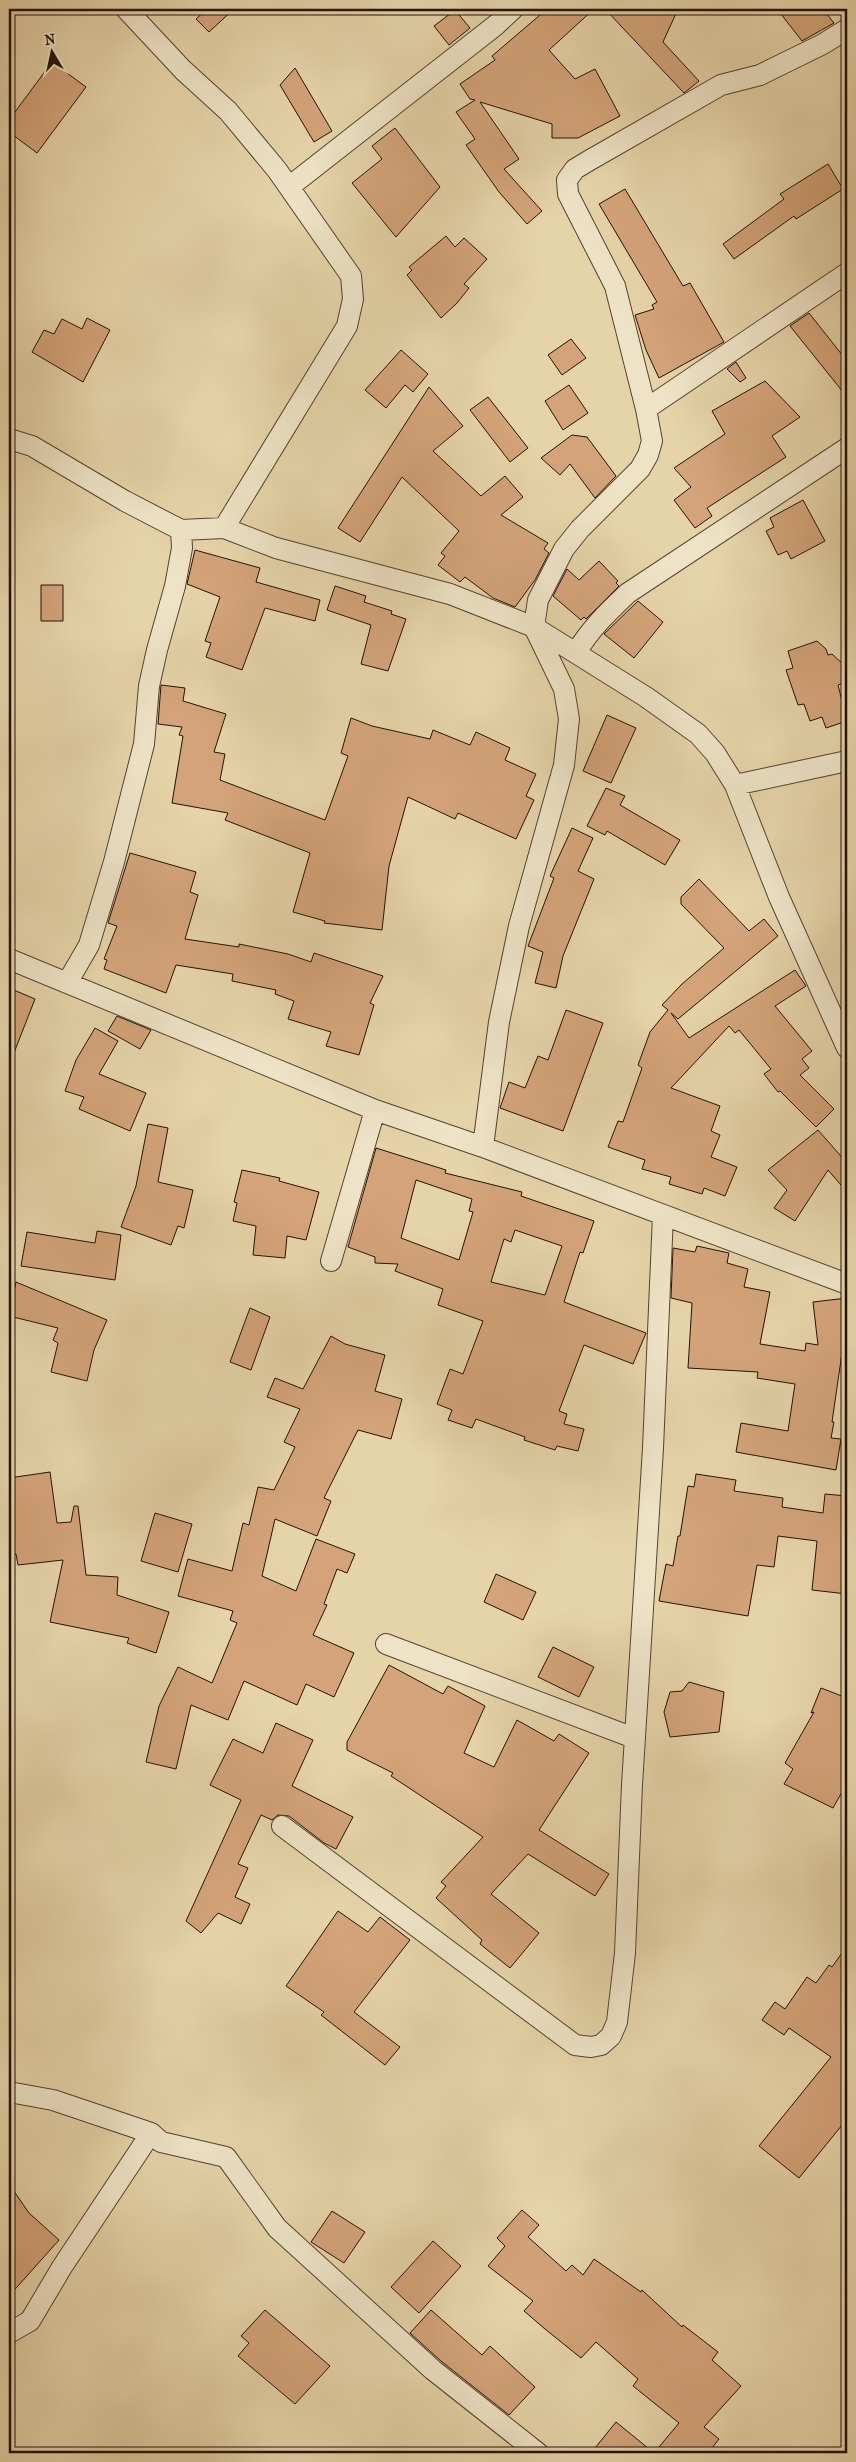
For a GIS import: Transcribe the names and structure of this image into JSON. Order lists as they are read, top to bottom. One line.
{"north":"top"}
